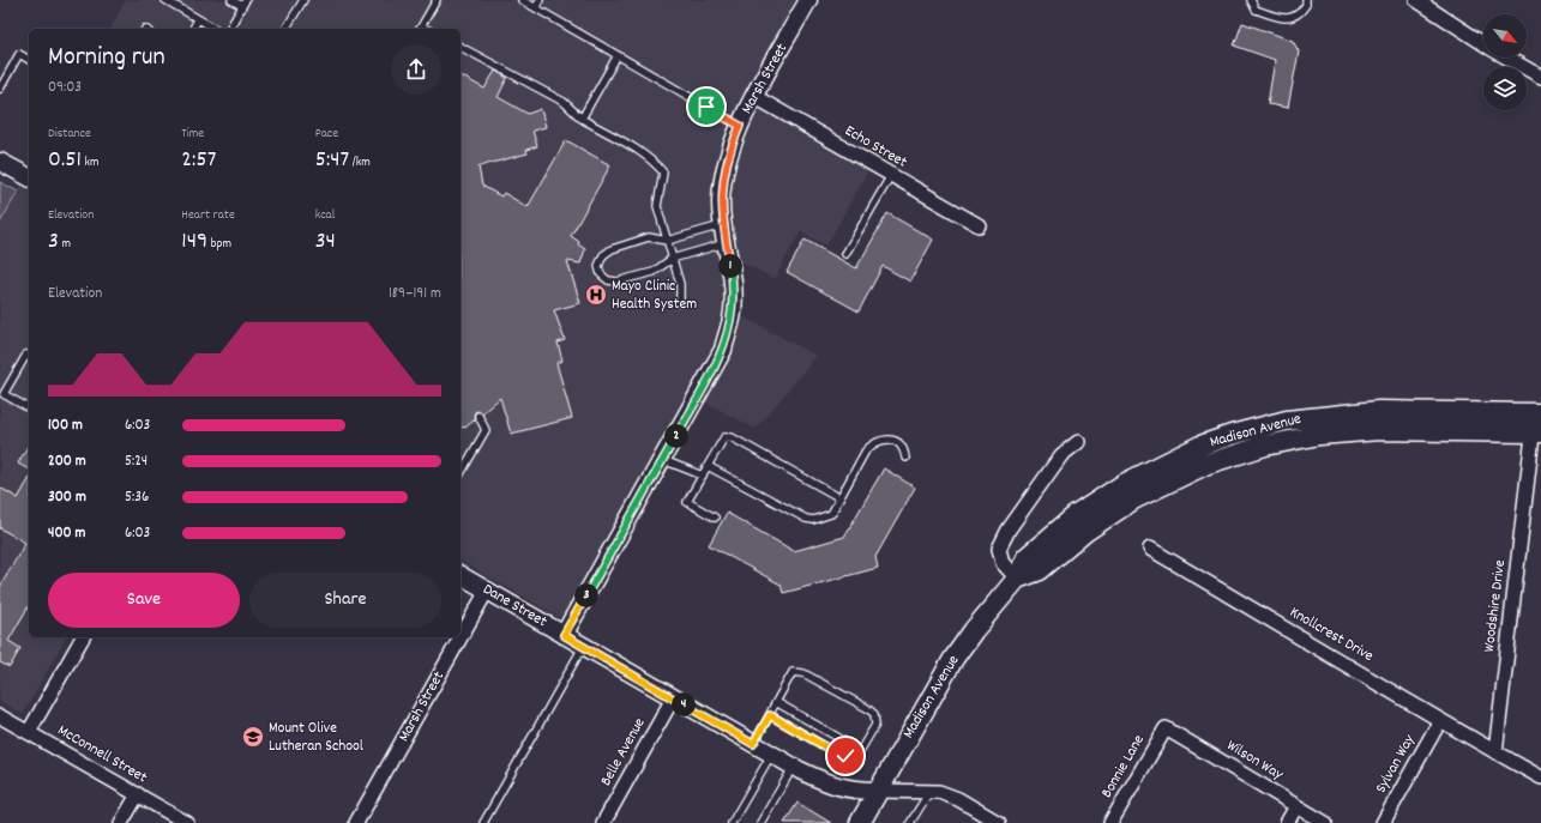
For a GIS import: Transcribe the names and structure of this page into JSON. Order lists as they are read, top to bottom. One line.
{"streets":{"main road":["Madison Avenue"],"street":["Marsh Street","Echo Street","Dane Street","Woodshire Drive","Knollcrest Drive","Belle Avenue","McConnell Street","Wilson Way","Sylvan Way","Bonnie Lane"]},"crossings":[["Marsh Street","Echo Street"],["Marsh Street","Dane Street"],["Madison Avenue","Dane Street"],["Madison Avenue","Woodshire Drive"],["Dane Street","Belle Avenue"],["Woodshire Drive","Knollcrest Drive"],["Knollcrest Drive","Sylvan Way"],["Wilson Way","Bonnie Lane"]],"places":{"hospital":["Mayo Clinic Health System"],"school or university":["Mount Olive Lutheran School"]},"north":"bottom right","page":{"heading":["Morning run","09:03"],"stats":[["Distance","0.51 km"],["Time","2:57"],["Pace","5:47 /km"],["Elevation","3 m"],["Heart rate","149 bpm"],["kcal","34"]],"pins":["1","2","3","4"],"chart":["Elevation","189–191 m"],"list":[{"name":"100 m","note":"6:03"},{"name":"200 m","note":"5:24"},{"name":"300 m","note":"5:36"},{"name":"400 m","note":"6:03"}],"buttons":["Save","Share"]}}
